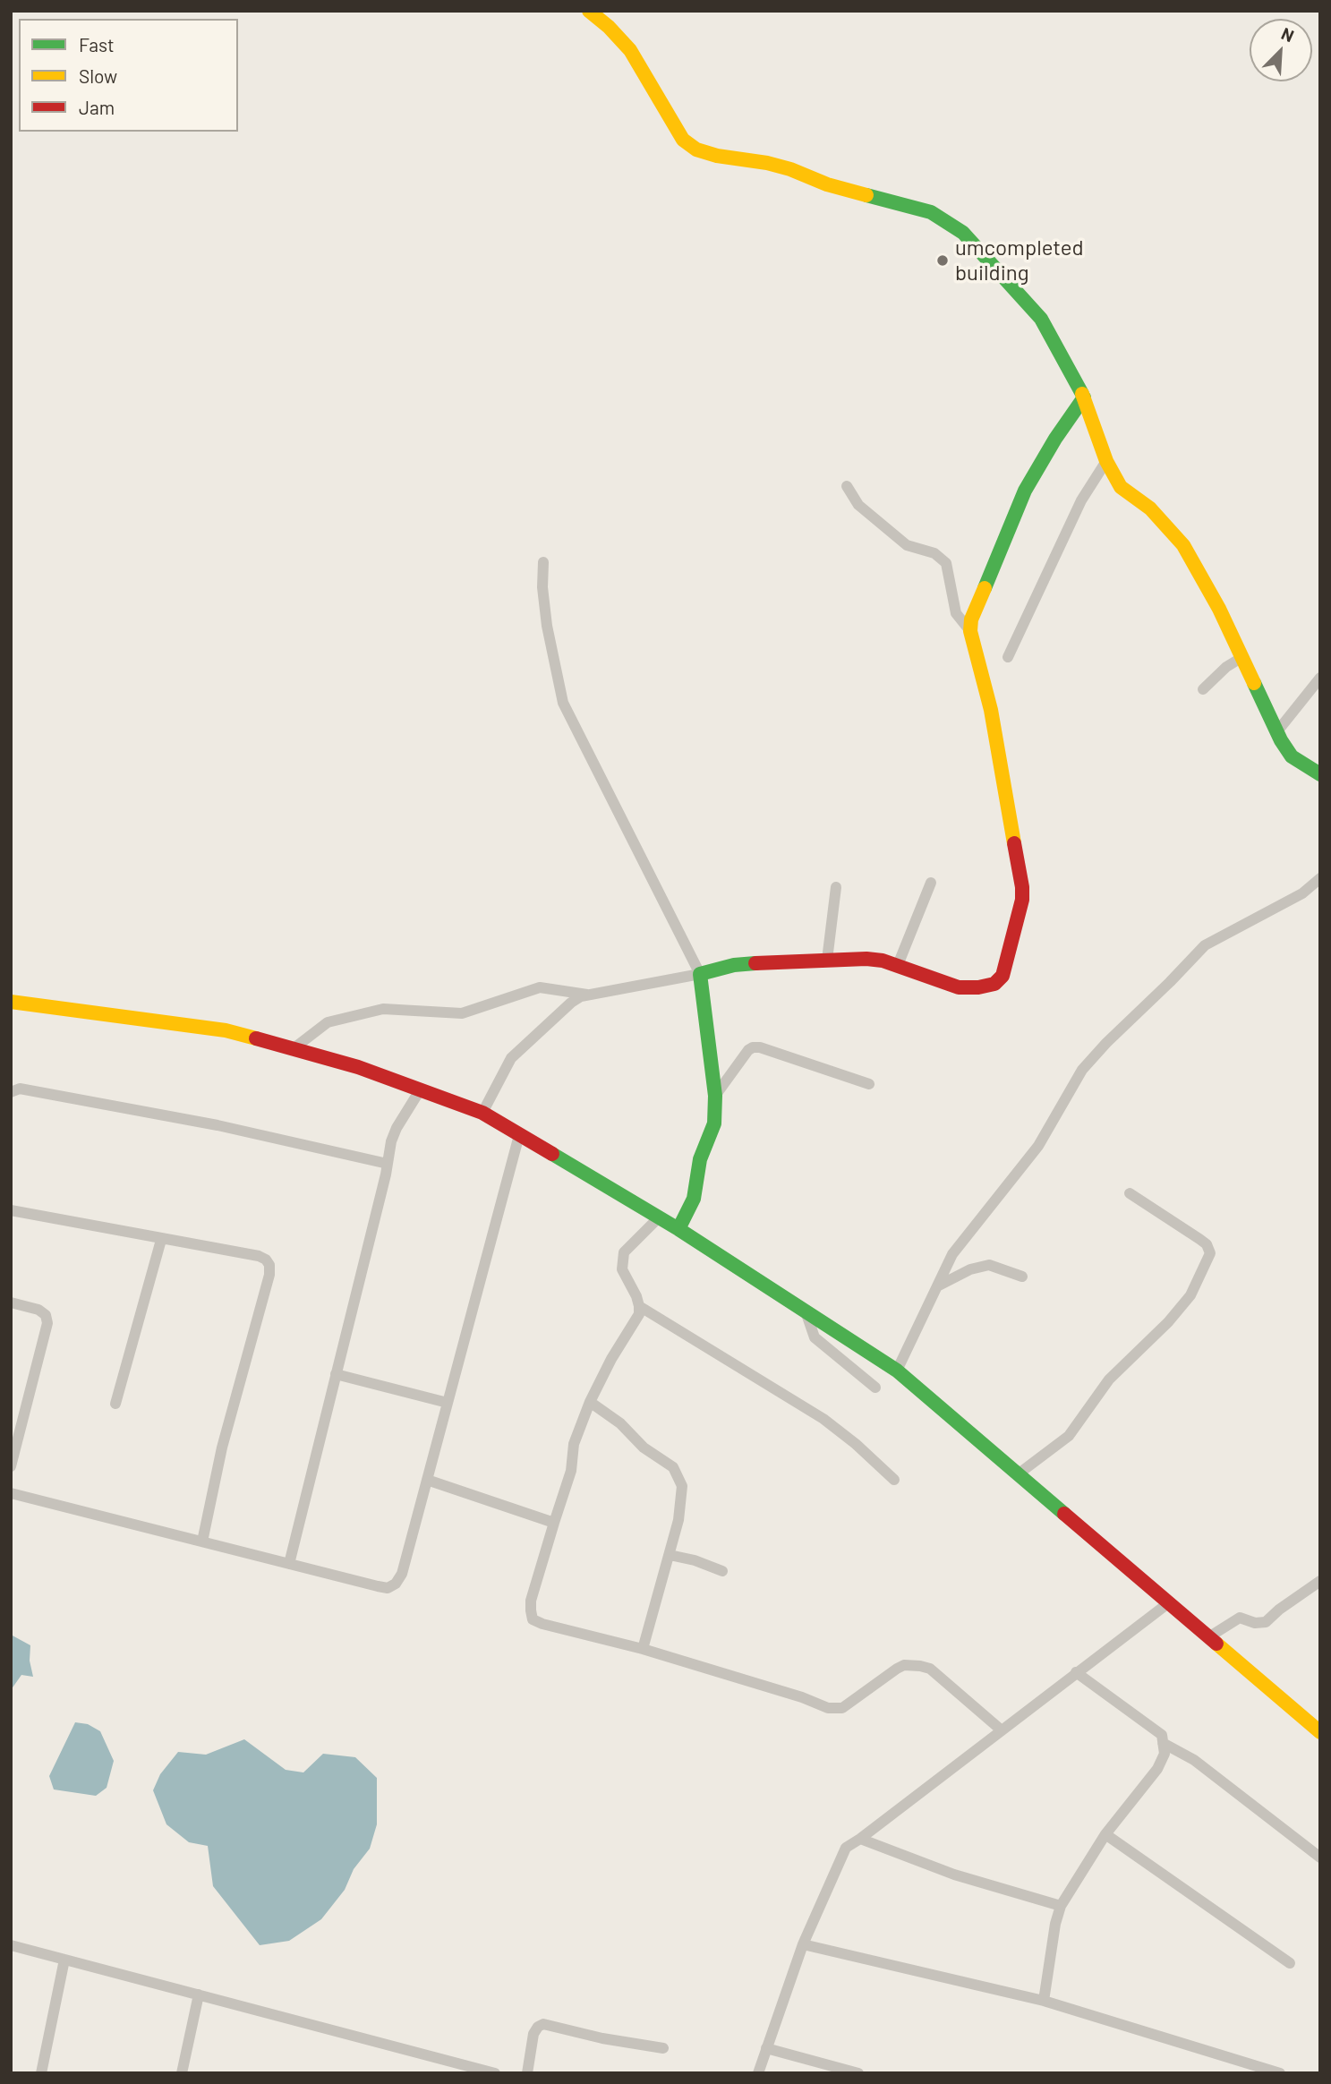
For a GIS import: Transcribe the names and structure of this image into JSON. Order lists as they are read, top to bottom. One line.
{"places":["umcompleted building"],"legend":["Fast","Slow","Jam"],"north":"top right"}
